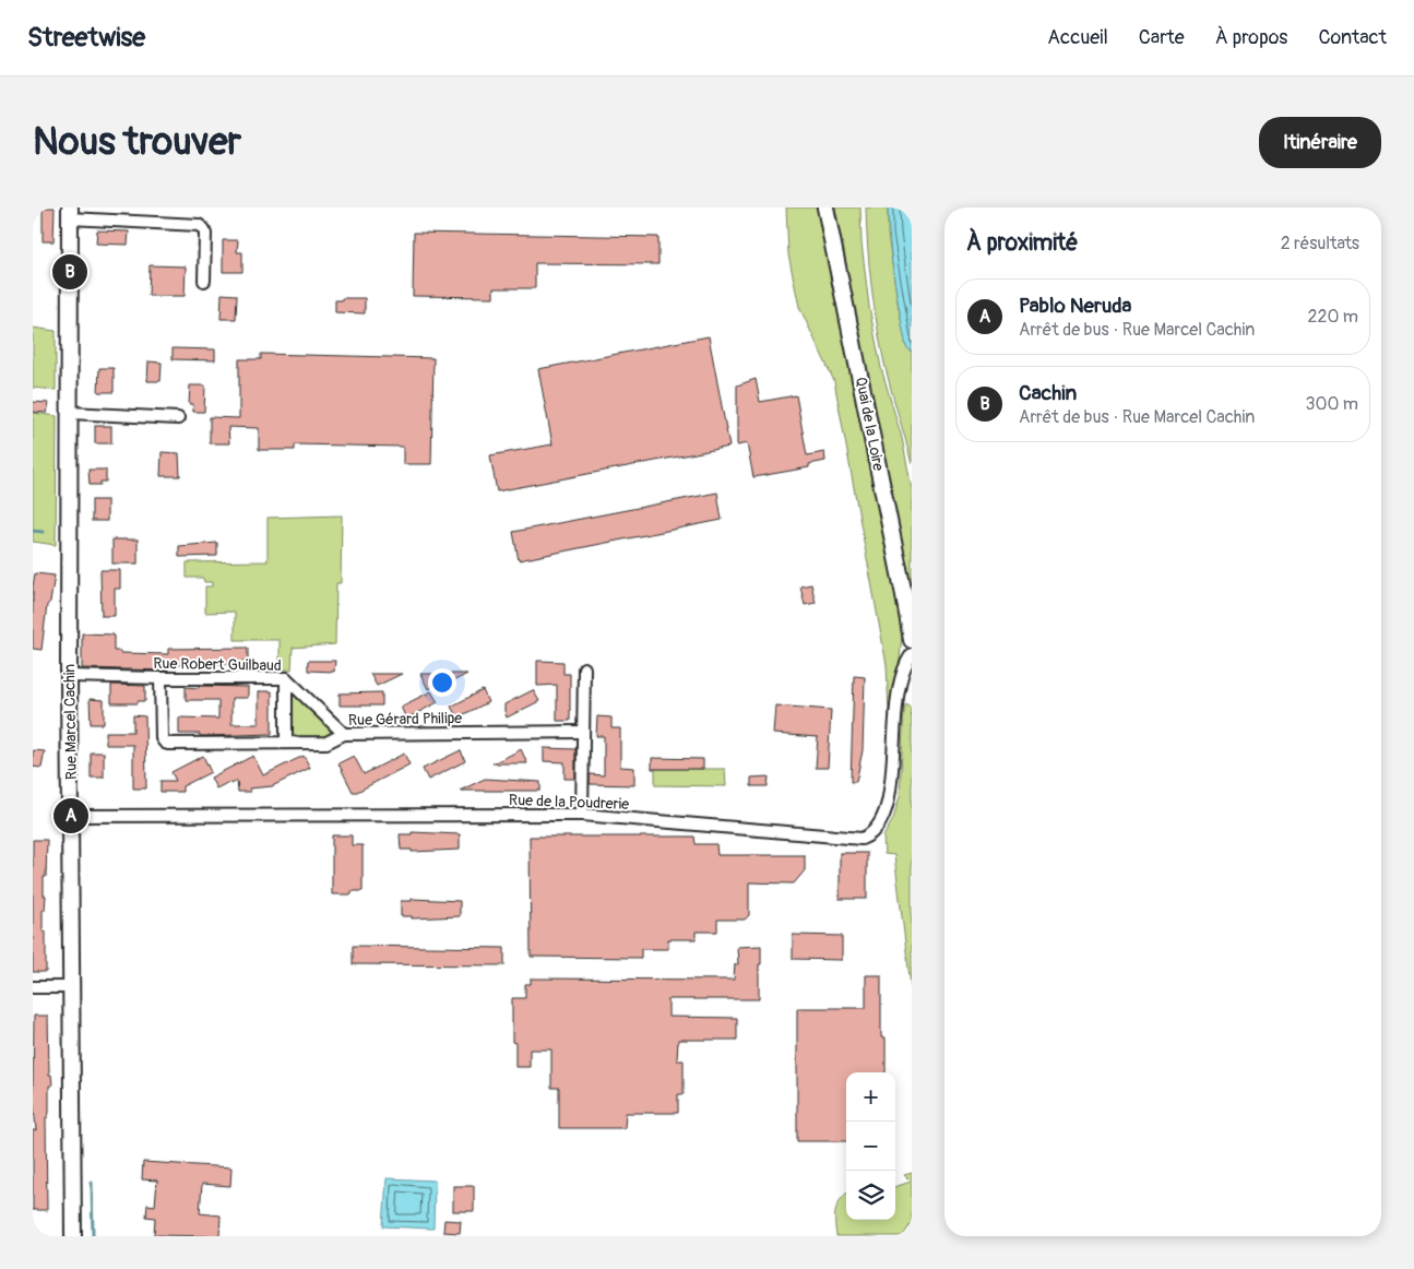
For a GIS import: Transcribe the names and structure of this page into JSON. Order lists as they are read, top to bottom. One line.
{"streets":{"street":["Quai de la Loire","Rue Robert Guilbaud","Rue Gérard Philipe","Rue Marcel Cachin","Rue de la Poudrerie"]},"crossings":[["Rue Robert Guilbaud","Rue Gérard Philipe"],["Rue Robert Guilbaud","Rue Marcel Cachin"],["Rue Marcel Cachin","Rue de la Poudrerie"]],"page":{"header":"Streetwise","nav":["Accueil","Carte","À propos","Contact"],"buttons":"Itinéraire","title":"Nous trouver","heading":["À proximité","2 résultats"],"pins":["B","A"],"list":[{"mark":"A","name":"Pablo Neruda","note":"Arrêt de bus · Rue Marcel Cachin","value":"220 m"},{"mark":"B","name":"Cachin","note":"Arrêt de bus · Rue Marcel Cachin","value":"300 m"}],"map_buttons":["+","−"]}}
